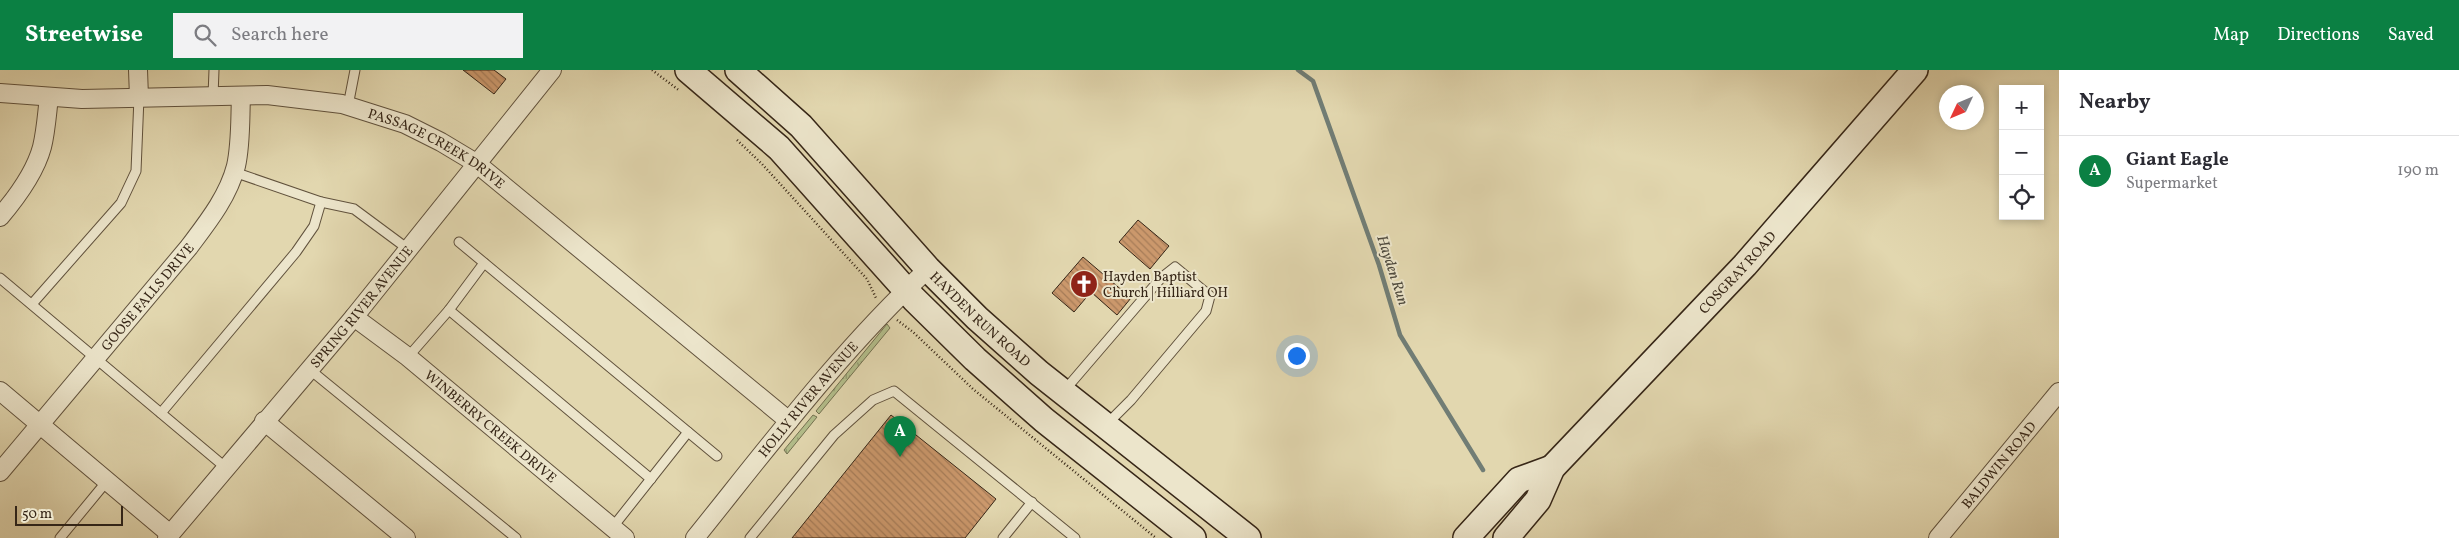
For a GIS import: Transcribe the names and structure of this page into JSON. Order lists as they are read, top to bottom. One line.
{"streets":{"main road":["COSGRAY ROAD","HAYDEN RUN ROAD"],"street":["PASSAGE CREEK DRIVE","GOOSE FALLS DRIVE","SPRING RIVER AVENUE","HOLLY RIVER AVENUE","WINBERRY CREEK DRIVE","BALDWIN ROAD"]},"crossings":[["PASSAGE CREEK DRIVE","GOOSE FALLS DRIVE"],["PASSAGE CREEK DRIVE","SPRING RIVER AVENUE"],["PASSAGE CREEK DRIVE","HOLLY RIVER AVENUE"],["SPRING RIVER AVENUE","WINBERRY CREEK DRIVE"],["HAYDEN RUN ROAD","HOLLY RIVER AVENUE"]],"water":["Hayden Run"],"places":{"church":["Hayden Baptist Church | Hilliard OH"]},"scale_bar":"50 m","north":"bottom left","page":{"header":"Streetwise","search":"Search here","nav":["Map","Directions","Saved"],"heading":"Nearby","map_buttons":["+","−"],"list":[{"mark":"A","name":"Giant Eagle","note":"Supermarket","value":"190 m"}],"pins":"A","scale":"50 m"}}
